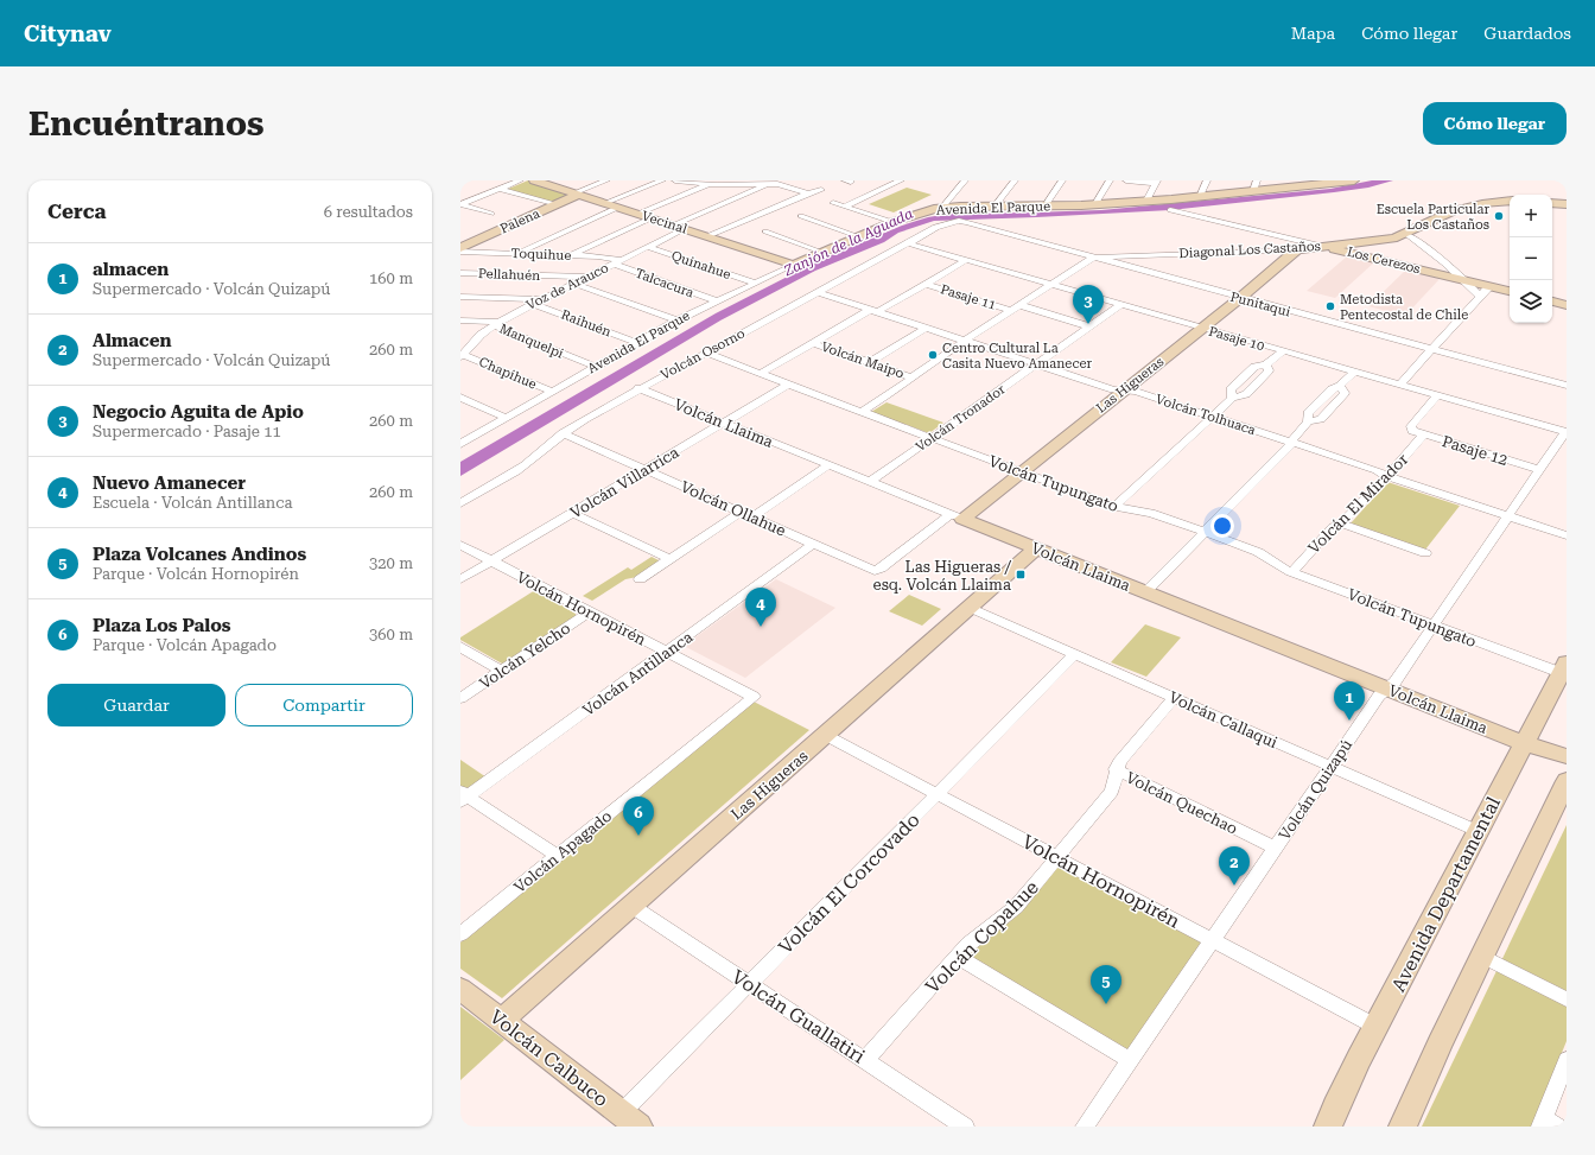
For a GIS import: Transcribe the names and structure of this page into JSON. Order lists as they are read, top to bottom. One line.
{"streets":{"street":["Avenida El Parque","Palena","Vecinal","Diagonal Los Castaños","Toquihue","Los Cerezos","Quinahue","Pellahuén","Talcacura","Voz de Arauco","Pasaje 11","Punitaqui","Raihuén","Pasaje 10","Manquelpi","Volcán Osorno","Volcán Maipo","Chapihue","Las Higueras","Volcán Tolhuaca","Volcán Tronador","Volcán Llaima","Pasaje 12","Volcán Villarrica","Volcán Tupungato","Volcán El Mirador","Volcán Ollahue","Volcán Hornopirén","Volcán Yelcho","Volcán Antillanca","Volcán Callaqui","Volcán Quizapú","Volcán Quechao","Volcán Apagado","Volcán El Corcovado","Avenida Departamental","Volcán Copahue","Volcán Guallatiri","Volcán Calbuco"]},"crossings":[["Avenida El Parque","Vecinal"],["Avenida El Parque","Quinahue"],["Avenida El Parque","Talcacura"],["Avenida El Parque","Raihuén"],["Avenida El Parque","Manquelpi"],["Avenida El Parque","Chapihue"],["Palena","Vecinal"],["Vecinal","Voz de Arauco"],["Diagonal Los Castaños","Los Cerezos"],["Diagonal Los Castaños","Punitaqui"],["Diagonal Los Castaños","Las Higueras"],["Toquihue","Talcacura"],["Toquihue","Voz de Arauco"],["Quinahue","Voz de Arauco"],["Pellahuén","Voz de Arauco"],["Talcacura","Voz de Arauco"],["Voz de Arauco","Raihuén"],["Voz de Arauco","Manquelpi"],["Voz de Arauco","Chapihue"],["Pasaje 11","Volcán Tronador"],["Punitaqui","Volcán Osorno"],["Punitaqui","Las Higueras"],["Pasaje 10","Volcán Osorno"],["Pasaje 10","Las Higueras"],["Pasaje 10","Volcán Tronador"],["Pasaje 10","Pasaje 12"],["Pasaje 10","Volcán Quizapú"],["Volcán Osorno","Volcán Tolhuaca"],["Volcán Osorno","Volcán Llaima"],["Volcán Osorno","Volcán Tupungato"],["Volcán Osorno","Volcán Ollahue"],["Las Higueras","Volcán Tolhuaca"],["Las Higueras","Volcán Llaima"],["Las Higueras","Volcán Tupungato"],["Las Higueras","Volcán Ollahue"],["Las Higueras","Volcán Hornopirén"],["Las Higueras","Volcán Callaqui"],["Las Higueras","Volcán Guallatiri"],["Las Higueras","Volcán Calbuco"],["Volcán Tolhuaca","Volcán Tronador"],["Volcán Tolhuaca","Volcán El Mirador"],["Volcán Tolhuaca","Volcán Quizapú"],["Volcán Tronador","Volcán Llaima"],["Volcán Tronador","Volcán Tupungato"],["Volcán Llaima","Volcán Villarrica"],["Volcán Llaima","Volcán Ollahue"],["Volcán Llaima","Volcán Quizapú"],["Volcán Llaima","Avenida Departamental"],["Pasaje 12","Volcán El Mirador"],["Pasaje 12","Volcán Quizapú"],["Volcán Villarrica","Volcán Tupungato"],["Volcán Villarrica","Volcán Ollahue"],["Volcán Villarrica","Volcán Hornopirén"],["Volcán Tupungato","Volcán El Mirador"],["Volcán Tupungato","Volcán Quizapú"],["Volcán Tupungato","Avenida Departamental"],["Volcán Ollahue","Volcán Antillanca"],["Volcán Hornopirén","Volcán Yelcho"],["Volcán Hornopirén","Volcán Antillanca"],["Volcán Hornopirén","Volcán Quizapú"],["Volcán Hornopirén","Volcán Apagado"],["Volcán Hornopirén","Volcán El Corcovado"],["Volcán Hornopirén","Avenida Departamental"],["Volcán Hornopirén","Volcán Copahue"],["Volcán Callaqui","Volcán Quizapú"],["Volcán Callaqui","Volcán El Corcovado"],["Volcán Callaqui","Avenida Departamental"],["Volcán Callaqui","Volcán Copahue"],["Volcán Quizapú","Volcán Quechao"],["Volcán Quechao","Volcán Copahue"],["Volcán El Corcovado","Volcán Guallatiri"],["Volcán El Corcovado","Volcán Calbuco"],["Volcán Copahue","Volcán Guallatiri"]],"water":["Zanjón de la Aguada"],"places":{"other":["Escuela Particular Los Castaños","Metodista Pentecostal de Chile","Centro Cultural La Casita Nuevo Amanecer"],"transit":["Las Higueras / esq. Volcán Llaima"]},"page":{"header":"Citynav","nav":["Mapa","Cómo llegar","Guardados"],"buttons":["Cómo llegar",["Guardar","Compartir"]],"title":"Encuéntranos","heading":["Cerca","6 resultados"],"map_buttons":["+","−"],"list":[{"mark":"1","name":"almacen","note":"Supermercado · Volcán Quizapú","value":"160 m"},{"mark":"2","name":"Almacen","note":"Supermercado · Volcán Quizapú","value":"260 m"},{"mark":"3","name":"Negocio Aguita de Apio","note":"Supermercado · Pasaje 11","value":"260 m"},{"mark":"4","name":"Nuevo Amanecer","note":"Escuela · Volcán Antillanca","value":"260 m"},{"mark":"5","name":"Plaza Volcanes Andinos","note":"Parque · Volcán Hornopirén","value":"320 m"},{"mark":"6","name":"Plaza Los Palos","note":"Parque · Volcán Apagado","value":"360 m"}],"pins":["3","4","1","6","2","5"]}}
